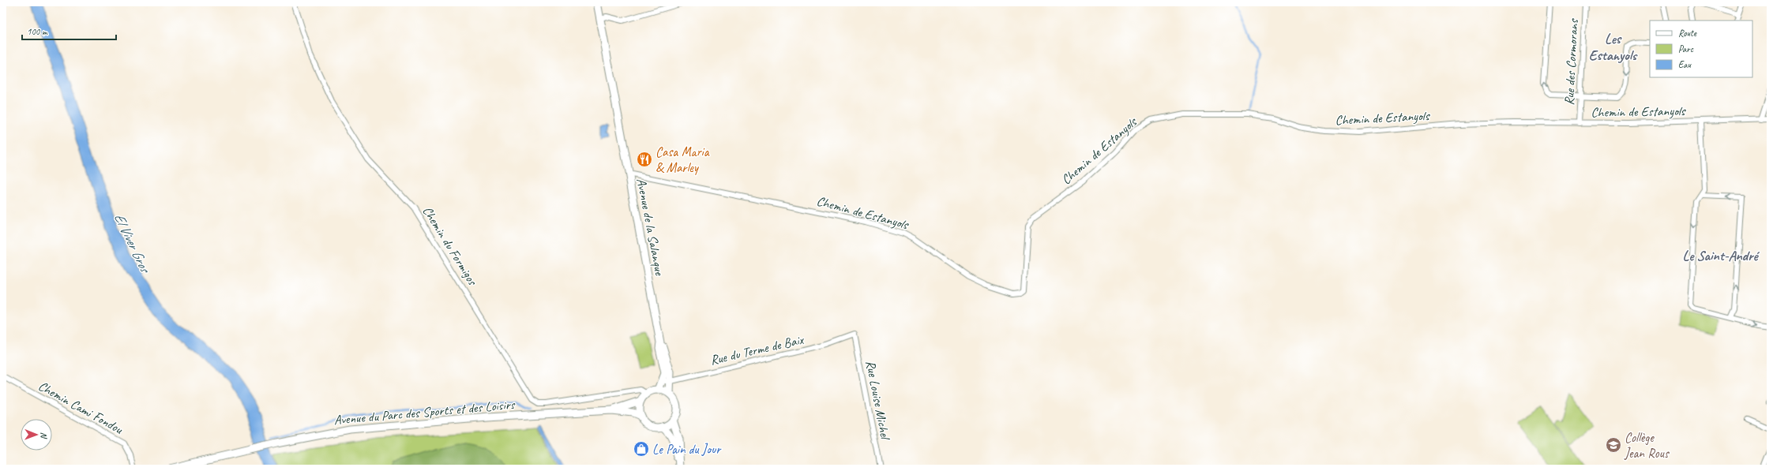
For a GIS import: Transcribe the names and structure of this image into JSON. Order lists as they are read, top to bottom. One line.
{"streets":{"main road":["Avenue de la Salanque","Avenue du Parc des Sports et des Loisirs"],"street":["Rue des Cormorans","Chemin de Estanyols","Chemin du Formigos","Rue du Terme de Baix","Rue Louise Michel","Chemin Cami Fondou"]},"crossings":[["Rue des Cormorans","Chemin de Estanyols"],["Chemin de Estanyols","Avenue de la Salanque"],["Chemin du Formigos","Avenue du Parc des Sports et des Loisirs"],["Rue du Terme de Baix","Rue Louise Michel"]],"districts":["Les Estanyols","Le Saint-André"],"water":["El Viver Gros"],"places":{"restaurant":["Casa Maria & Marley"],"school or university":["Collège Jean Rous"],"shop":["Le Pain du Jour"]},"legend":["Route","Parc","Eau"],"scale_bar":"100 m","north":"right"}
